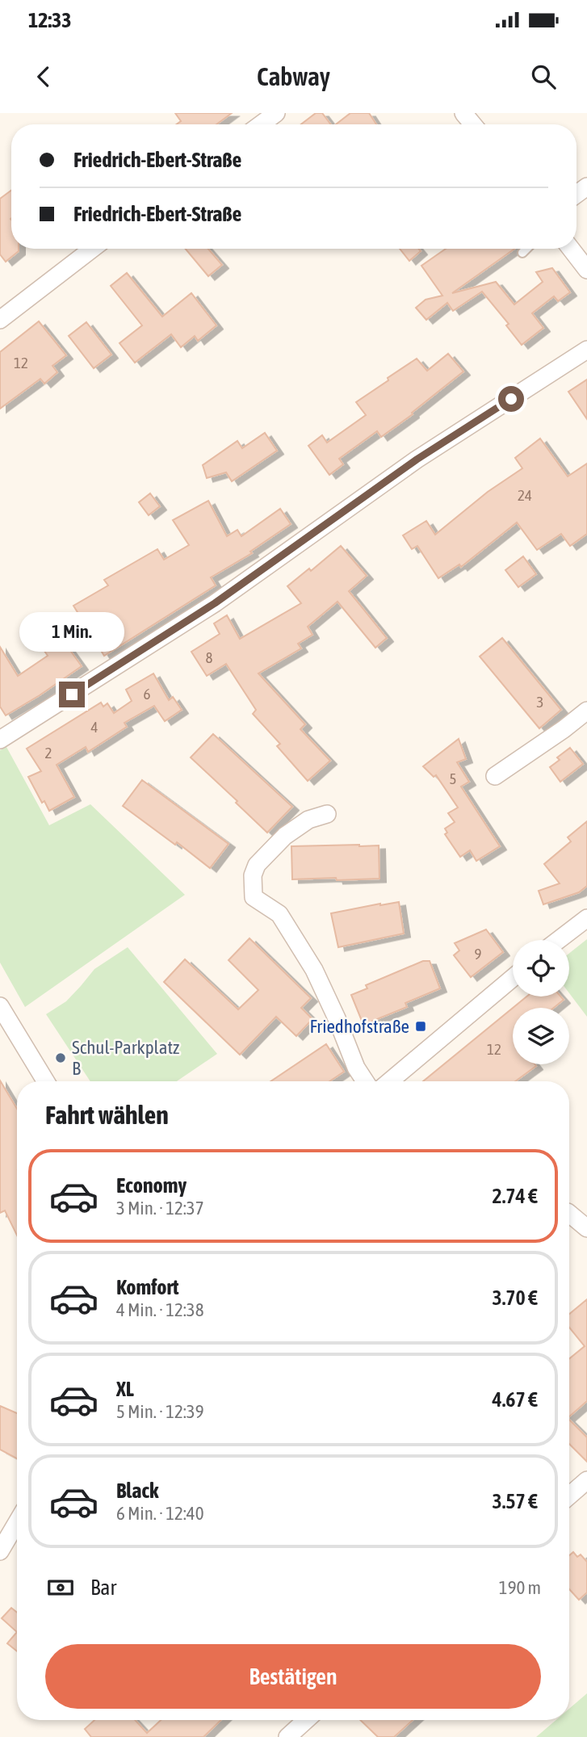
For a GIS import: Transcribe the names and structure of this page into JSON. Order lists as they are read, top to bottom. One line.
{"places":{"transit":["Friedhofstraße"],"other":["Schul-Parkplatz B"]},"house_numbers":["12","24","8","6","3","4","2","5","9","12"],"page":{"status":"12:33","header":"Cabway","banner":["Friedrich-Ebert-Straße","Friedrich-Ebert-Straße"],"bubble":"1 Min.","heading":"Fahrt wählen","list":[{"name":"Economy","note":"3 Min. · 12:37","value":"2.74 €"},{"name":"Komfort","note":"4 Min. · 12:38","value":"3.70 €"},{"name":"XL","note":"5 Min. · 12:39","value":"4.67 €"},{"name":"Black","note":"6 Min. · 12:40","value":"3.57 €"}],"pay":["Bar","190 m"],"buttons":"Bestätigen"}}
